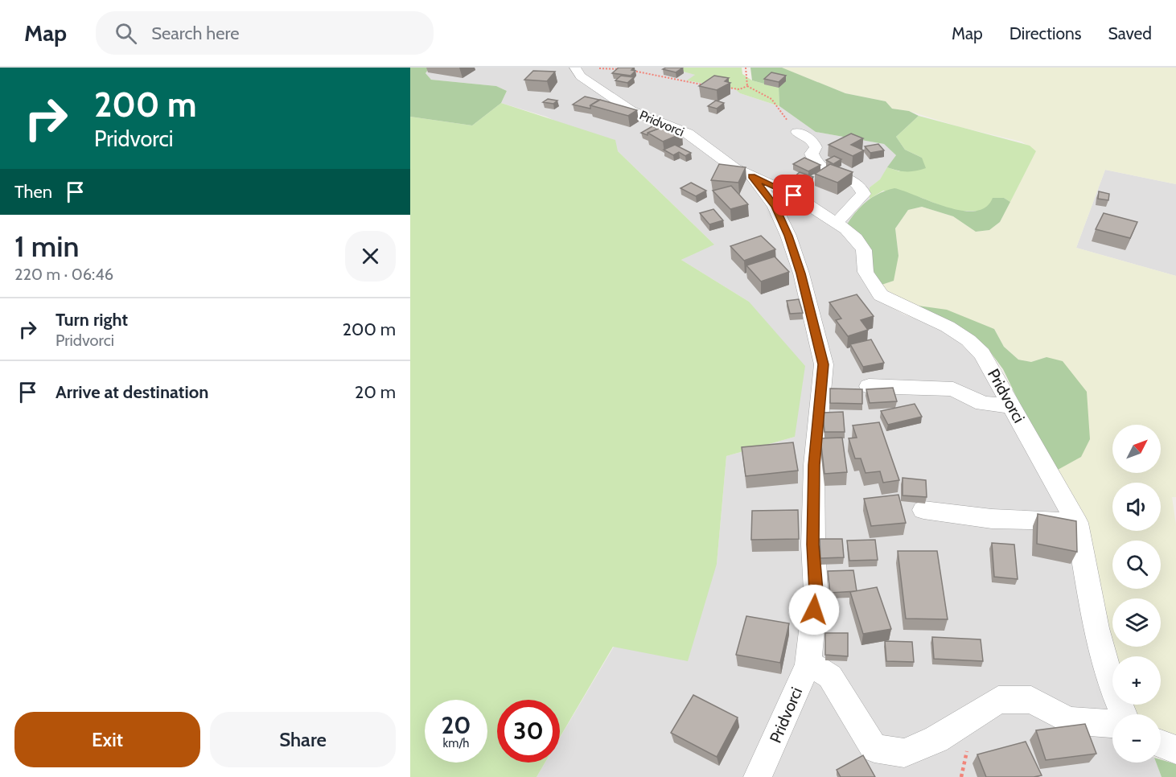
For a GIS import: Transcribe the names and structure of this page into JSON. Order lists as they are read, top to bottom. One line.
{"streets":{"street":["Pridvorci"]},"north":"top right","page":{"header":"Map","search":"Search here","nav":["Map","Directions","Saved"],"turn":["200 m","Pridvorci"],"then":"Then","heading":["1 min","220 m · 06:46"],"list":[{"name":"Turn right","note":"Pridvorci","value":"200 m"},{"name":"Arrive at destination","value":"20 m"}],"map_buttons":["+","−"],"speed":"20 km/h","limit":"30","buttons":["Exit","Share"]}}
